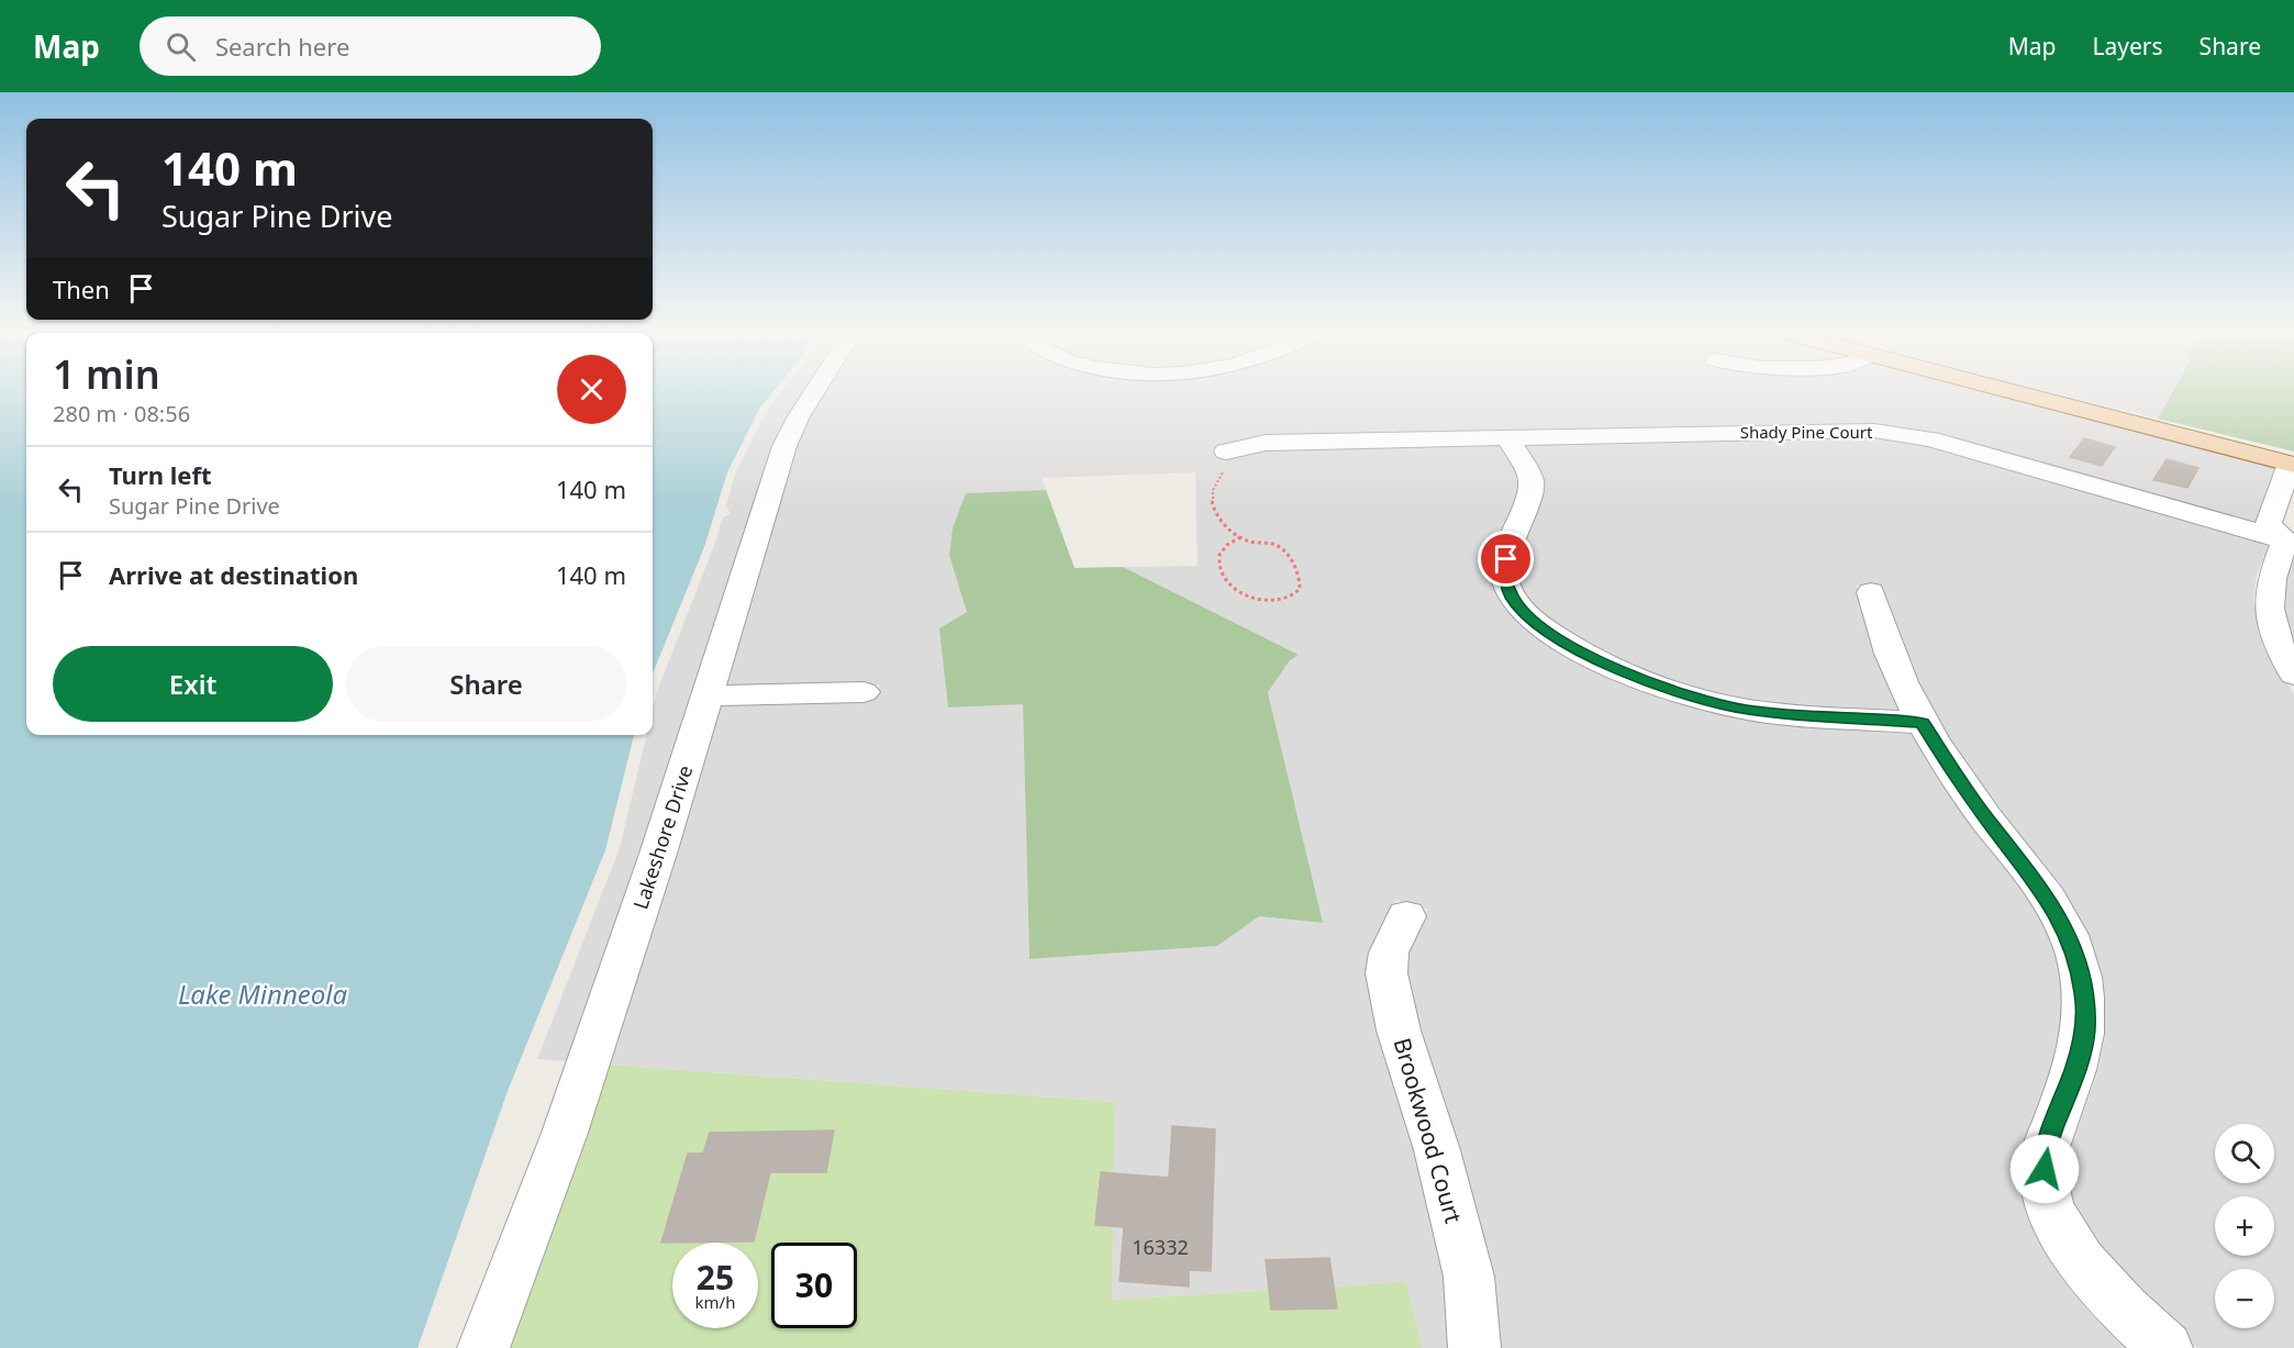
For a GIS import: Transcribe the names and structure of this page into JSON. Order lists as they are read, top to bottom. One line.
{"streets":{"street":["Shady Pine Court","Lakeshore Drive","Brookwood Court"]},"water":["Lake Minneola"],"house_numbers":["16332"],"page":{"header":"Map","search":"Search here","nav":["Map","Layers","Share"],"turn":["140 m","Sugar Pine Drive"],"then":"Then","heading":["1 min","280 m · 08:56"],"list":[{"name":"Turn left","note":"Sugar Pine Drive","value":"140 m"},{"name":"Arrive at destination","value":"140 m"}],"buttons":["Exit","Share"],"map_buttons":["+","−"],"speed":"25 km/h","limit":"30"}}
